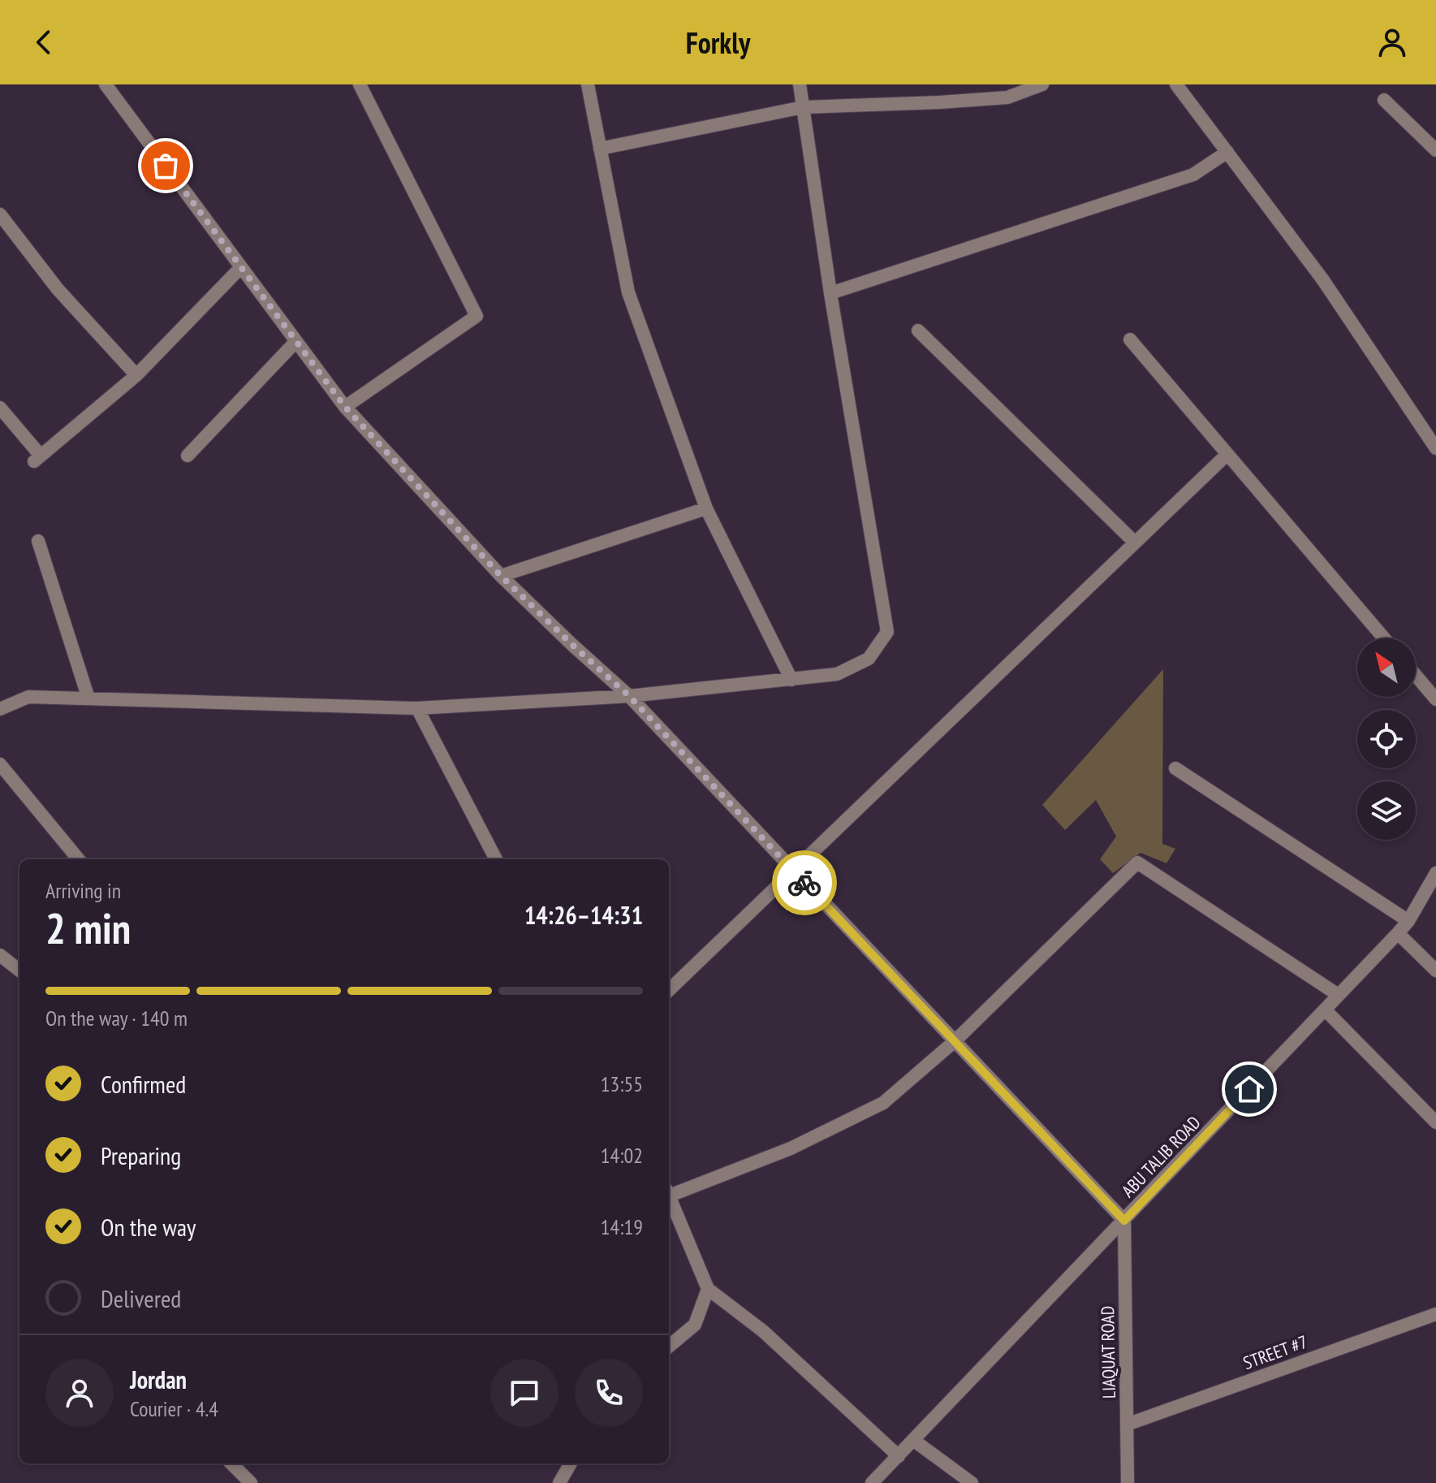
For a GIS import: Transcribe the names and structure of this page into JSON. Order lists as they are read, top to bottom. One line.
{"streets":{"street":["ABU TALIB ROAD","LIAQUAT ROAD","STREET #7"]},"crossings":[["ABU TALIB ROAD","LIAQUAT ROAD"],["LIAQUAT ROAD","STREET #7"]],"north":"top left","page":{"header":"Forkly","heading":["2 min","Arriving in","14:26–14:31"],"panel":["Jordan","Courier · 4.4"],"bar":"On the way · 140 m","list":[["Confirmed","13:55"],["Preparing","14:02"],["On the way","14:19"],"Delivered"]}}
